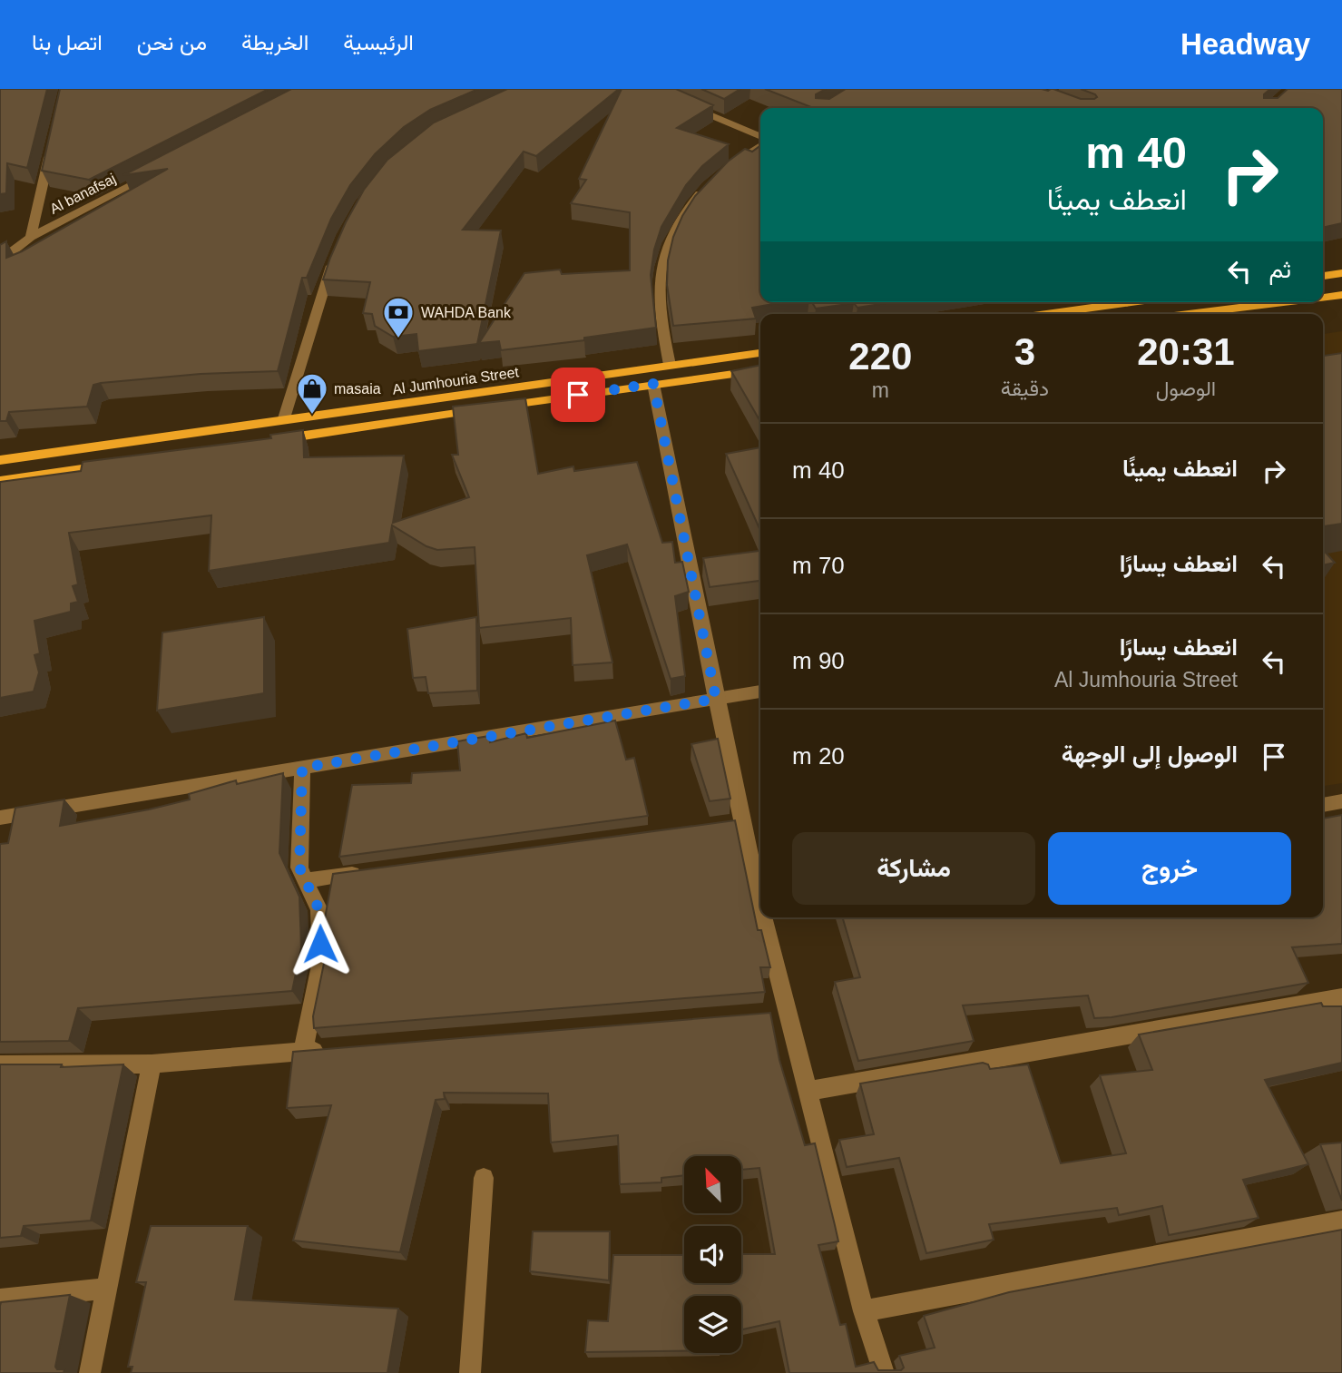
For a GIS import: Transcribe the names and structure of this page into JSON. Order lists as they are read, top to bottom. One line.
{"streets":{"main road":["Al Jumhouria Street"],"street":["Al banafsaj"]},"places":{"bank":["WAHDA Bank"],"shop":["masaia"]},"north":"top left","page":{"header":"Headway","nav":["الرئيسية","الخريطة","من نحن","اتصل بنا"],"turn":["40 m","انعطف يمينًا"],"then":"ثم","eta":["20:31","الوصول","3","دقيقة","220","m"],"list":[{"name":"انعطف يمينًا","value":"40 m"},{"name":"انعطف يسارًا","value":"70 m"},{"name":"انعطف يسارًا","note":"Al Jumhouria Street","value":"90 m"},{"name":"الوصول إلى الوجهة","value":"20 m"}],"buttons":["خروج","مشاركة"]}}
